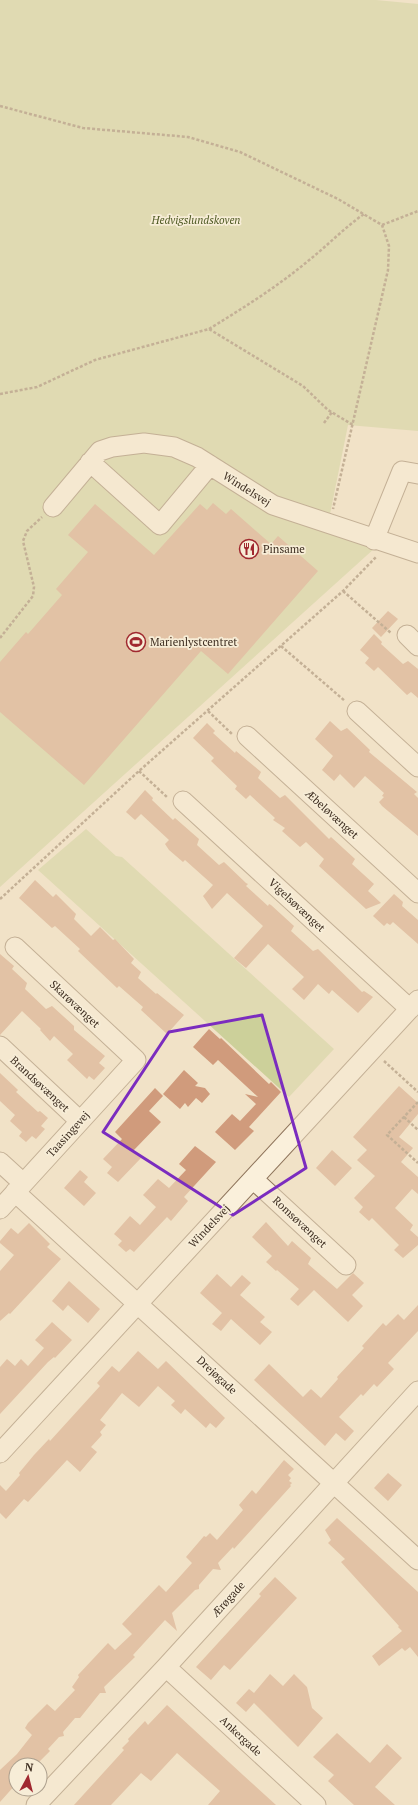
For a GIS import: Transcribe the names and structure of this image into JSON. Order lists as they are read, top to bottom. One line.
{"streets":{"street":["Windelsvej","Æbeløvænget","Vigelsøvænget","Skarøvænget","Brandsøvænget","Taasingevej","Romsøvænget","Drejøgade","Ærøgade","Ankergade"]},"crossings":[["Windelsvej","Vigelsøvænget"],["Windelsvej","Romsøvænget"],["Windelsvej","Drejøgade"],["Skarøvænget","Taasingevej"],["Brandsøvænget","Taasingevej"],["Taasingevej","Drejøgade"],["Drejøgade","Ærøgade"],["Ærøgade","Ankergade"]],"parks":["Hedvigslundskoven"],"places":{"restaurant":["Pinsame"],"sports":["Marienlystcentret"]},"north":"top"}
